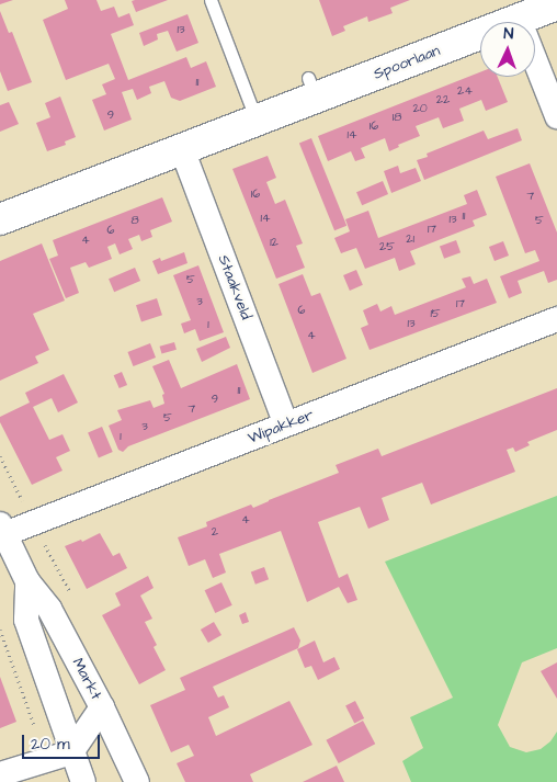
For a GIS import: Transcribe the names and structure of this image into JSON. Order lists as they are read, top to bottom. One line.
{"streets":{"street":["Spoorlaan","Staakveld","Wipakker","Markt"]},"crossings":[["Spoorlaan","Staakveld"],["Staakveld","Wipakker"],["Wipakker","Markt"]],"house_numbers":["13","11","24","22","20","9","18","16","14","16","7","11","14","13","8","5","17","6","21","4","12","25","5","3","17","6","15","13","1","4","11","9","7","5","3","1","4","2"],"scale_bar":"20 m","north":"top"}
